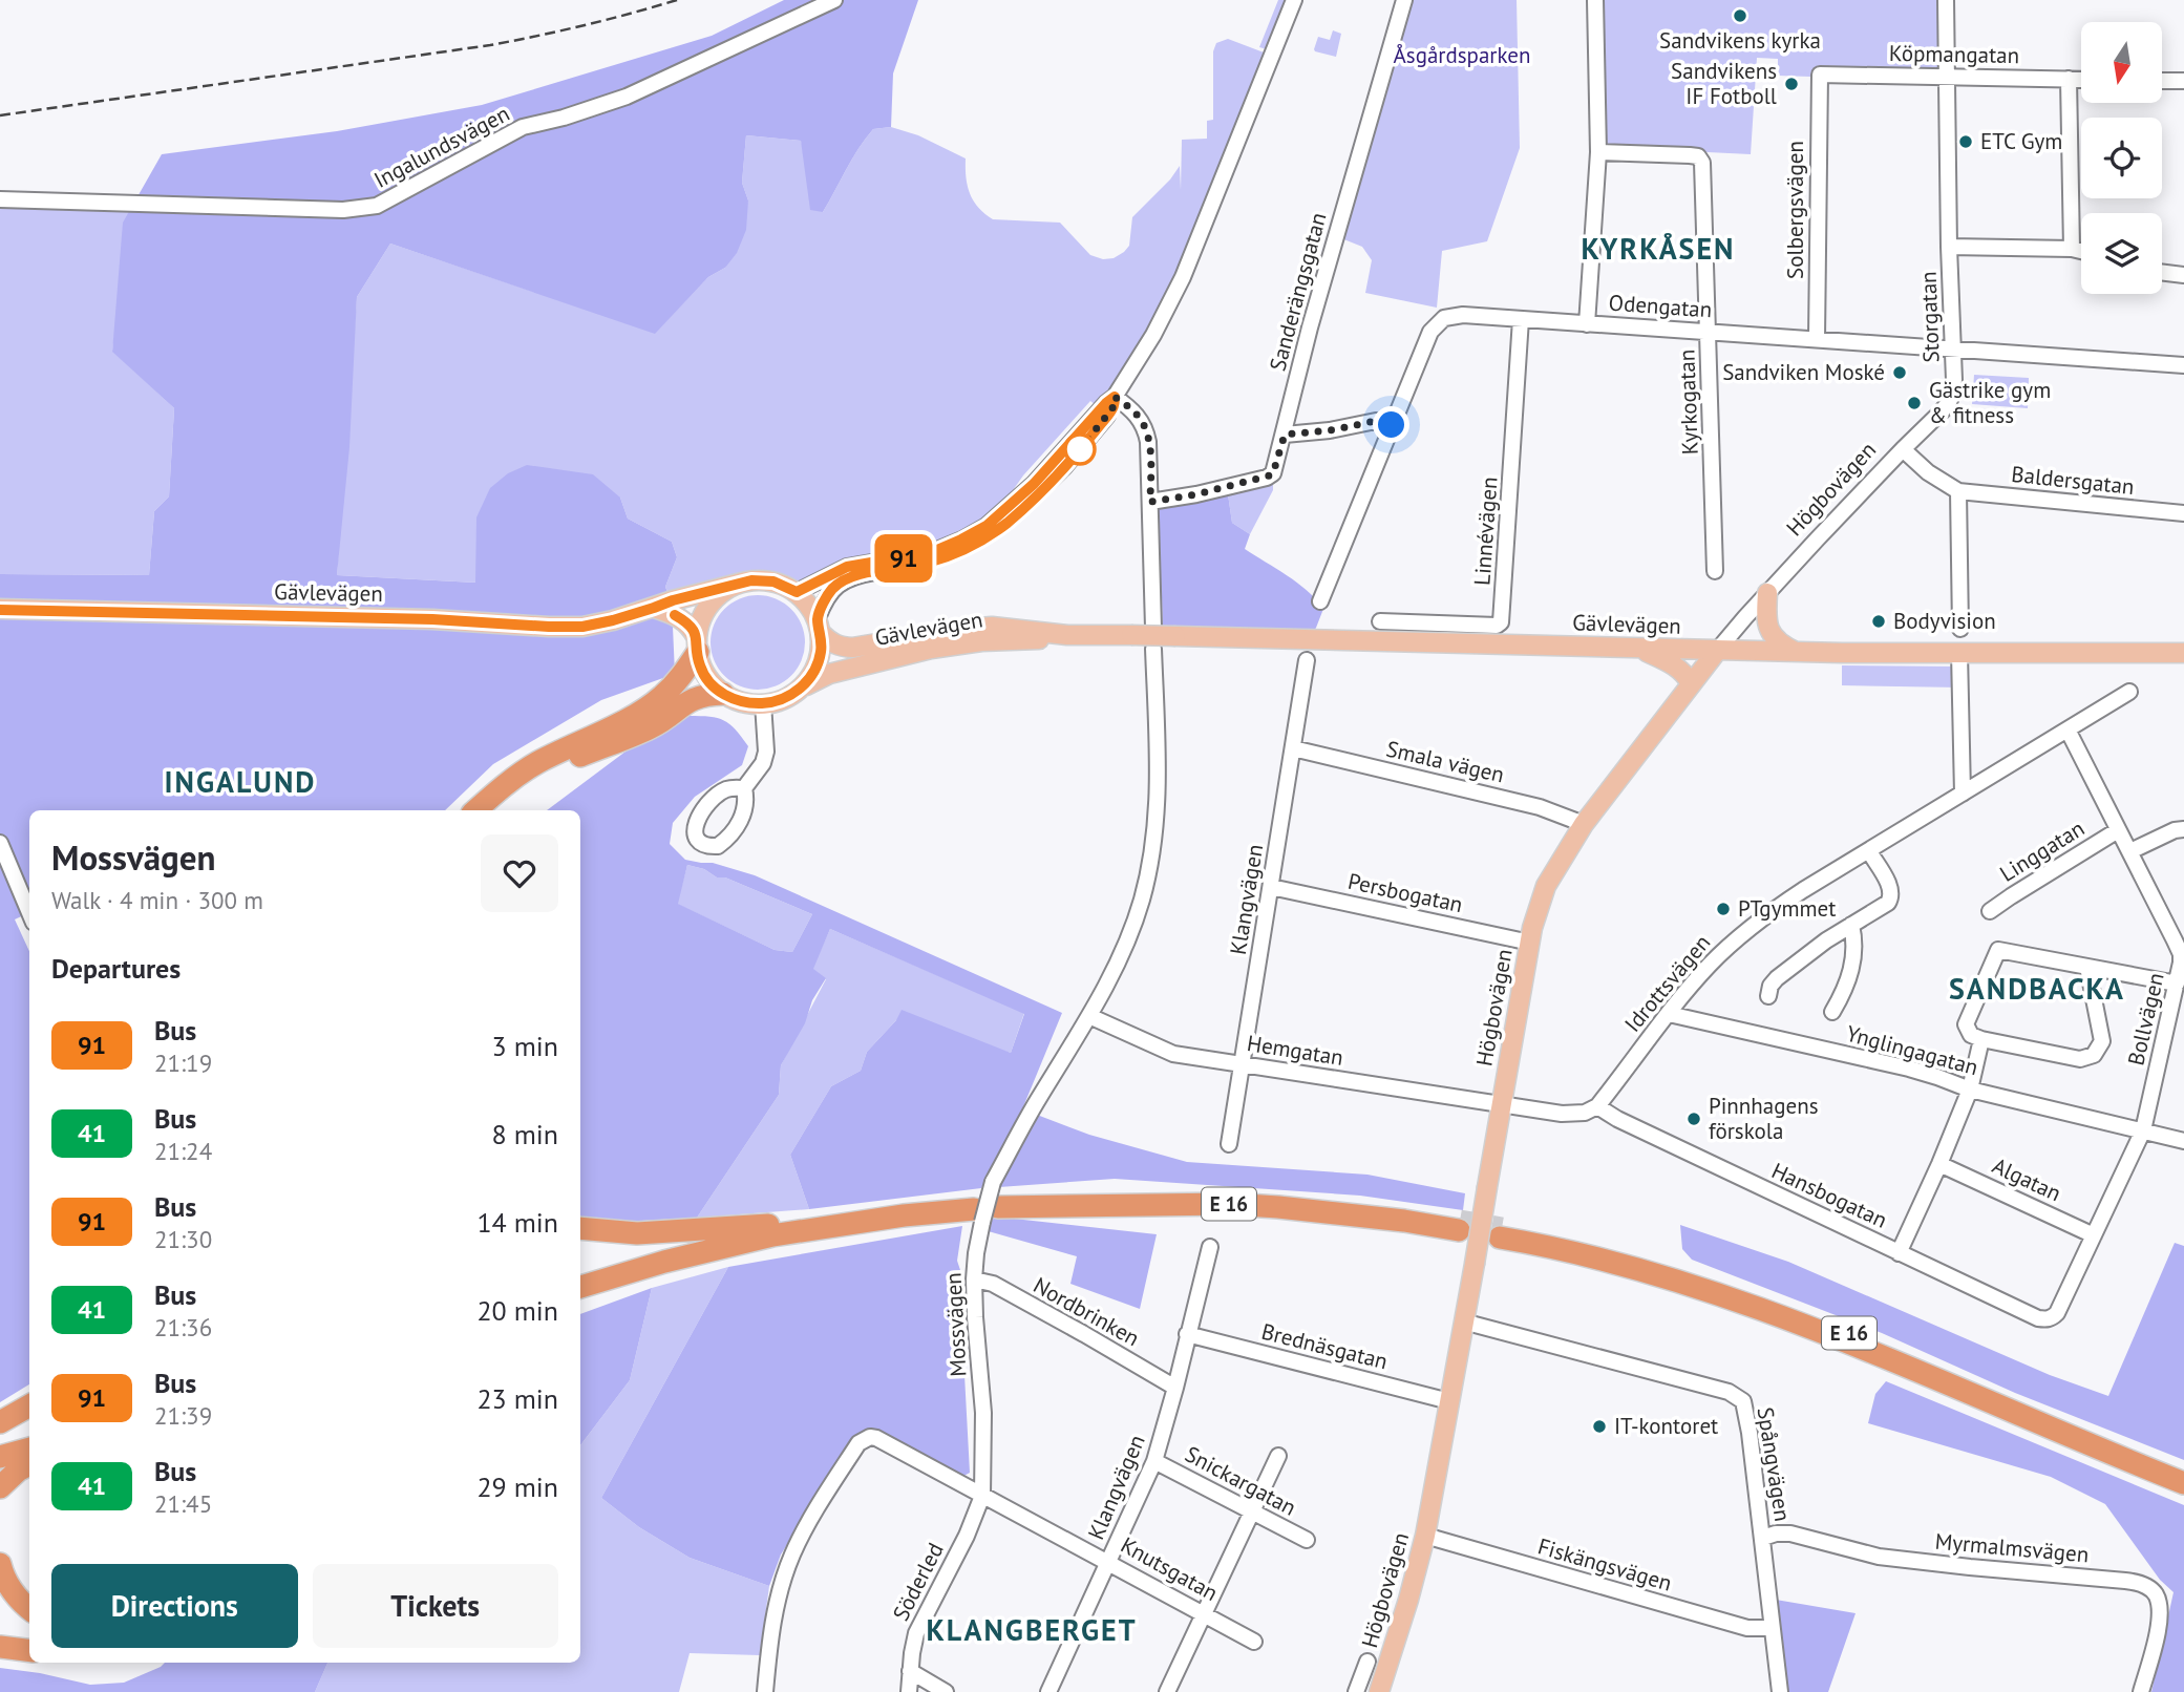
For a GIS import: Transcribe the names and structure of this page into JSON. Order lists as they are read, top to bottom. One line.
{"streets":{"highway":["E 16"],"main road":["Högbovägen","Gävlevägen"],"street":["Köpmangatan","Ingalundsvägen","Solbergsvägen","Sanderängsgatan","Odengatan","Storgatan","Kyrkogatan","Baldersgatan","Linnévägen","Smala vägen","Linggatan","Persbogatan","Klangvägen","Idrottsvägen","Bollvägen","Hemgatan","Ynglingagatan","Algatan","Hansbogatan","Nordbrinken","Mossvägen","Brednäsgatan","Spångvägen","Snickargatan","Myrmalmsvägen","Fiskängsvägen","Knutsgatan","Söderled"]},"crossings":[["Köpmangatan","Solbergsvägen"],["Köpmangatan","Storgatan"],["Solbergsvägen","Odengatan"],["Odengatan","Storgatan"],["Odengatan","Kyrkogatan"],["Odengatan","Linnévägen"],["Storgatan","Högbovägen"],["Högbovägen","Gävlevägen"],["Högbovägen","Smala vägen"],["Högbovägen","Persbogatan"],["Högbovägen","Hemgatan"],["Högbovägen","Brednäsgatan"],["Högbovägen","Spångvägen"],["Högbovägen","Fiskängsvägen"],["Smala vägen","Klangvägen"],["Linggatan","Bollvägen"],["Persbogatan","Klangvägen"],["Klangvägen","Hemgatan"],["Klangvägen","Nordbrinken"],["Klangvägen","Brednäsgatan"],["Klangvägen","Snickargatan"],["Klangvägen","Knutsgatan"],["Idrottsvägen","Bollvägen"],["Idrottsvägen","Ynglingagatan"],["Idrottsvägen","Hansbogatan"],["Bollvägen","Ynglingagatan"],["Bollvägen","Algatan"],["Bollvägen","Hansbogatan"],["Hemgatan","Mossvägen"],["E 16","Mossvägen"],["Nordbrinken","Mossvägen"],["Mossvägen","Knutsgatan"],["Mossvägen","Söderled"],["Spångvägen","Myrmalmsvägen"],["Spångvägen","Fiskängsvägen"],["Knutsgatan","Söderled"]],"districts":["KYRKÅSEN","INGALUND","SANDBACKA","KLANGBERGET"],"parks":["Åsgårdsparken"],"places":["Sandvikens kyrka","Sandvikens IF Fotboll","ETC Gym","Sandviken Moské","Gästrike gym & fitness","Bodyvision","PTgymmet","Pinnhagens förskola","IT-kontoret"],"lines":["bus line 91"],"north":"bottom","page":{"on_map":"91","heading":[["Mossvägen","Walk · 4 min · 300 m"],"Departures"],"list":[{"mark":"91","name":"Bus","note":"21:19","value":"3 min"},{"mark":"41","name":"Bus","note":"21:24","value":"8 min"},{"mark":"91","name":"Bus","note":"21:30","value":"14 min"},{"mark":"41","name":"Bus","note":"21:36","value":"20 min"},{"mark":"91","name":"Bus","note":"21:39","value":"23 min"},{"mark":"41","name":"Bus","note":"21:45","value":"29 min"}],"buttons":["Directions","Tickets"]}}
